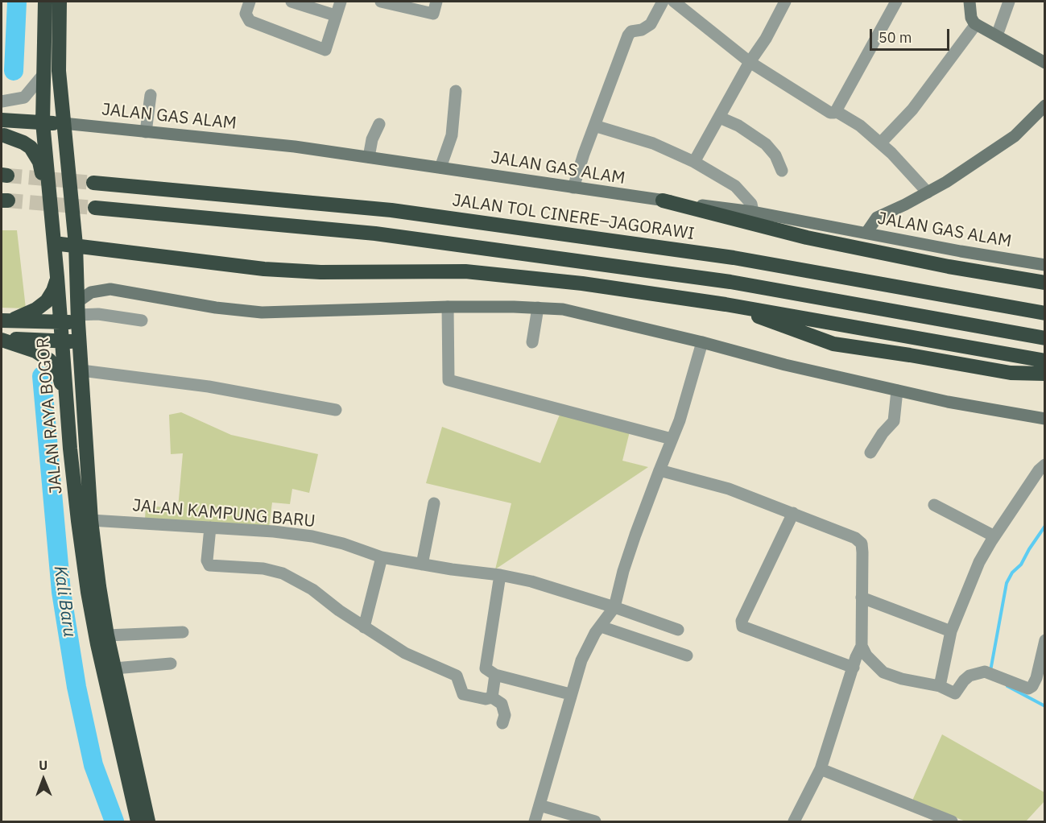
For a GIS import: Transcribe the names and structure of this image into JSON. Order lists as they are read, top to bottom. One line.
{"streets":{"highway":["JALAN TOL CINERE–JAGORAWI","JALAN RAYA BOGOR"],"main road":["JALAN GAS ALAM"],"street":["JALAN KAMPUNG BARU"]},"crossings":[["JALAN GAS ALAM","JALAN RAYA BOGOR"],["JALAN RAYA BOGOR","JALAN KAMPUNG BARU"]],"water":["Kali Baru"],"scale_bar":"50 m","north":"top"}
